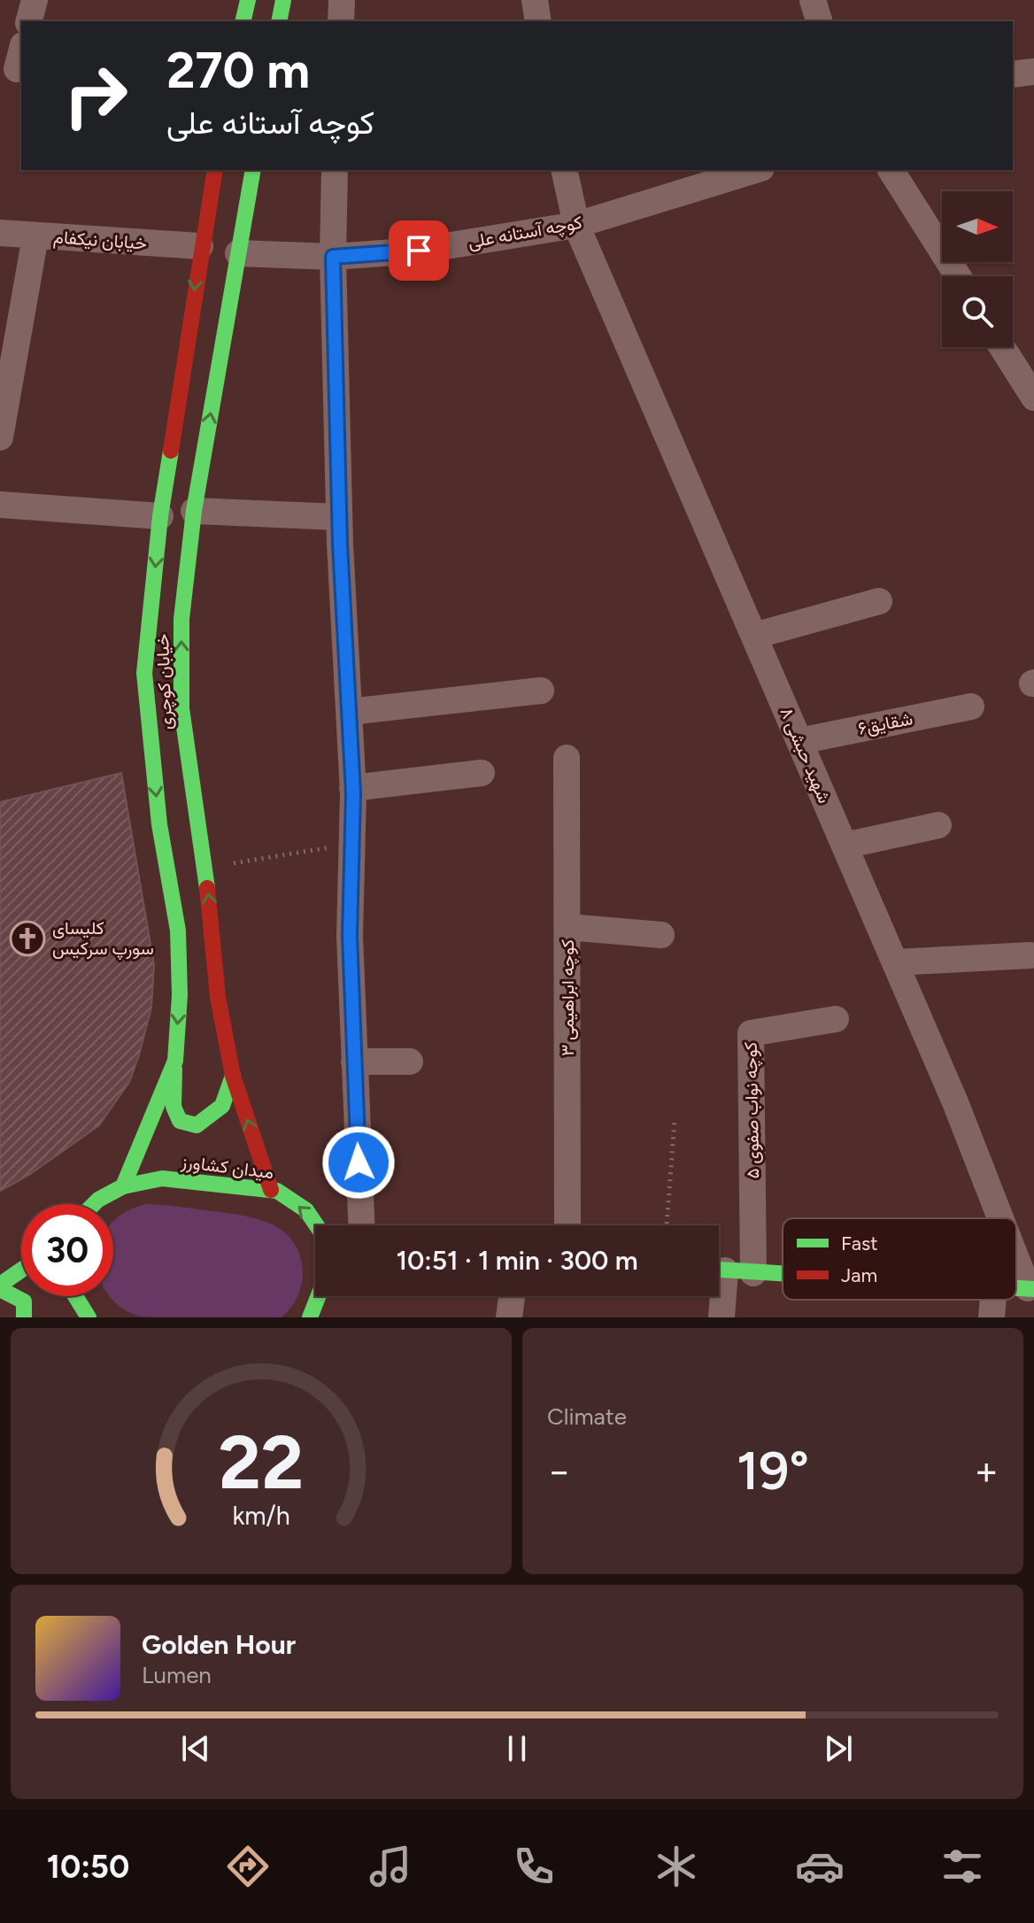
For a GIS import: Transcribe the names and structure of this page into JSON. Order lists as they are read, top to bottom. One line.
{"streets":{"main road":["خیابان کوچری","میدان کشاورز"],"street":["کوچه آستانه علی","خیابان نیکفام","شقایق۶","شهید حبشی ۸","کوچه ابراهیمی ۳","کوچه نواب صفوی ۵"]},"crossings":[["کوچه آستانه علی","خیابان کوچری"],["کوچه آستانه علی","شهید حبشی ۸"],["خیابان نیکفام","خیابان کوچری"],["خیابان کوچری","میدان کشاورز"],["شقایق۶","شهید حبشی ۸"]],"places":{"church":["کلیسای سورپ سرکیس"]},"legend":["Fast","Jam"],"north":"right","page":{"turn":["270 m","کوچه آستانه علی"],"limit":"30","trip":"10:51 · 1 min · 300 m","tile":"Climate","heat":["−","19°","+"],"song":["Golden Hour","Lumen"],"tabs":"10:50","gauge":["22","km/h"]}}
